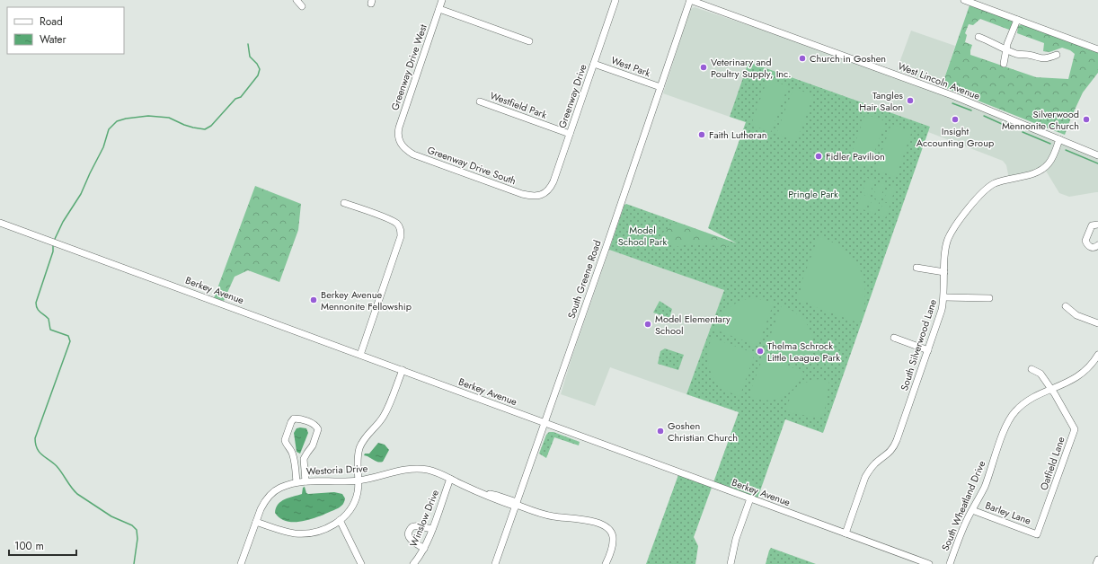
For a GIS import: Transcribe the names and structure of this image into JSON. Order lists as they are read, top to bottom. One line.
{"streets":{"street":["West Park","Greenway Drive West","West Lincoln Avenue","Greenway Drive","Westfield Park","Greenway Drive South","South Greene Road","Berkey Avenue","South Silverwood Lane","Oatfield Lane","Westoria Drive","South Wheatland Drive","Barley Lane","Winslow Drive"]},"crossings":[["West Park","Greenway Drive"],["West Park","South Greene Road"],["Greenway Drive West","Greenway Drive South"],["West Lincoln Avenue","South Greene Road"],["West Lincoln Avenue","South Silverwood Lane"],["Greenway Drive","Westfield Park"],["Greenway Drive","Greenway Drive South"],["South Greene Road","Berkey Avenue"],["South Greene Road","Westoria Drive"],["Berkey Avenue","South Silverwood Lane"],["Oatfield Lane","South Wheatland Drive"],["Oatfield Lane","Barley Lane"],["Westoria Drive","Winslow Drive"],["South Wheatland Drive","Barley Lane"]],"parks":["Pringle Park","Model School Park"],"places":["Church in Goshen","Veterinary and Poultry Supply, Inc.","Tangles Hair Salon","Insight Accounting Group","Silverwood Mennonite Church","Faith Lutheran","Fidler Pavilion","Berkey Avenue Mennonite Fellowship","Model Elementary School","Thelma Schrock Little League Park","Goshen Christian Church"],"legend":["Road","Water"],"scale_bar":"100 m"}
